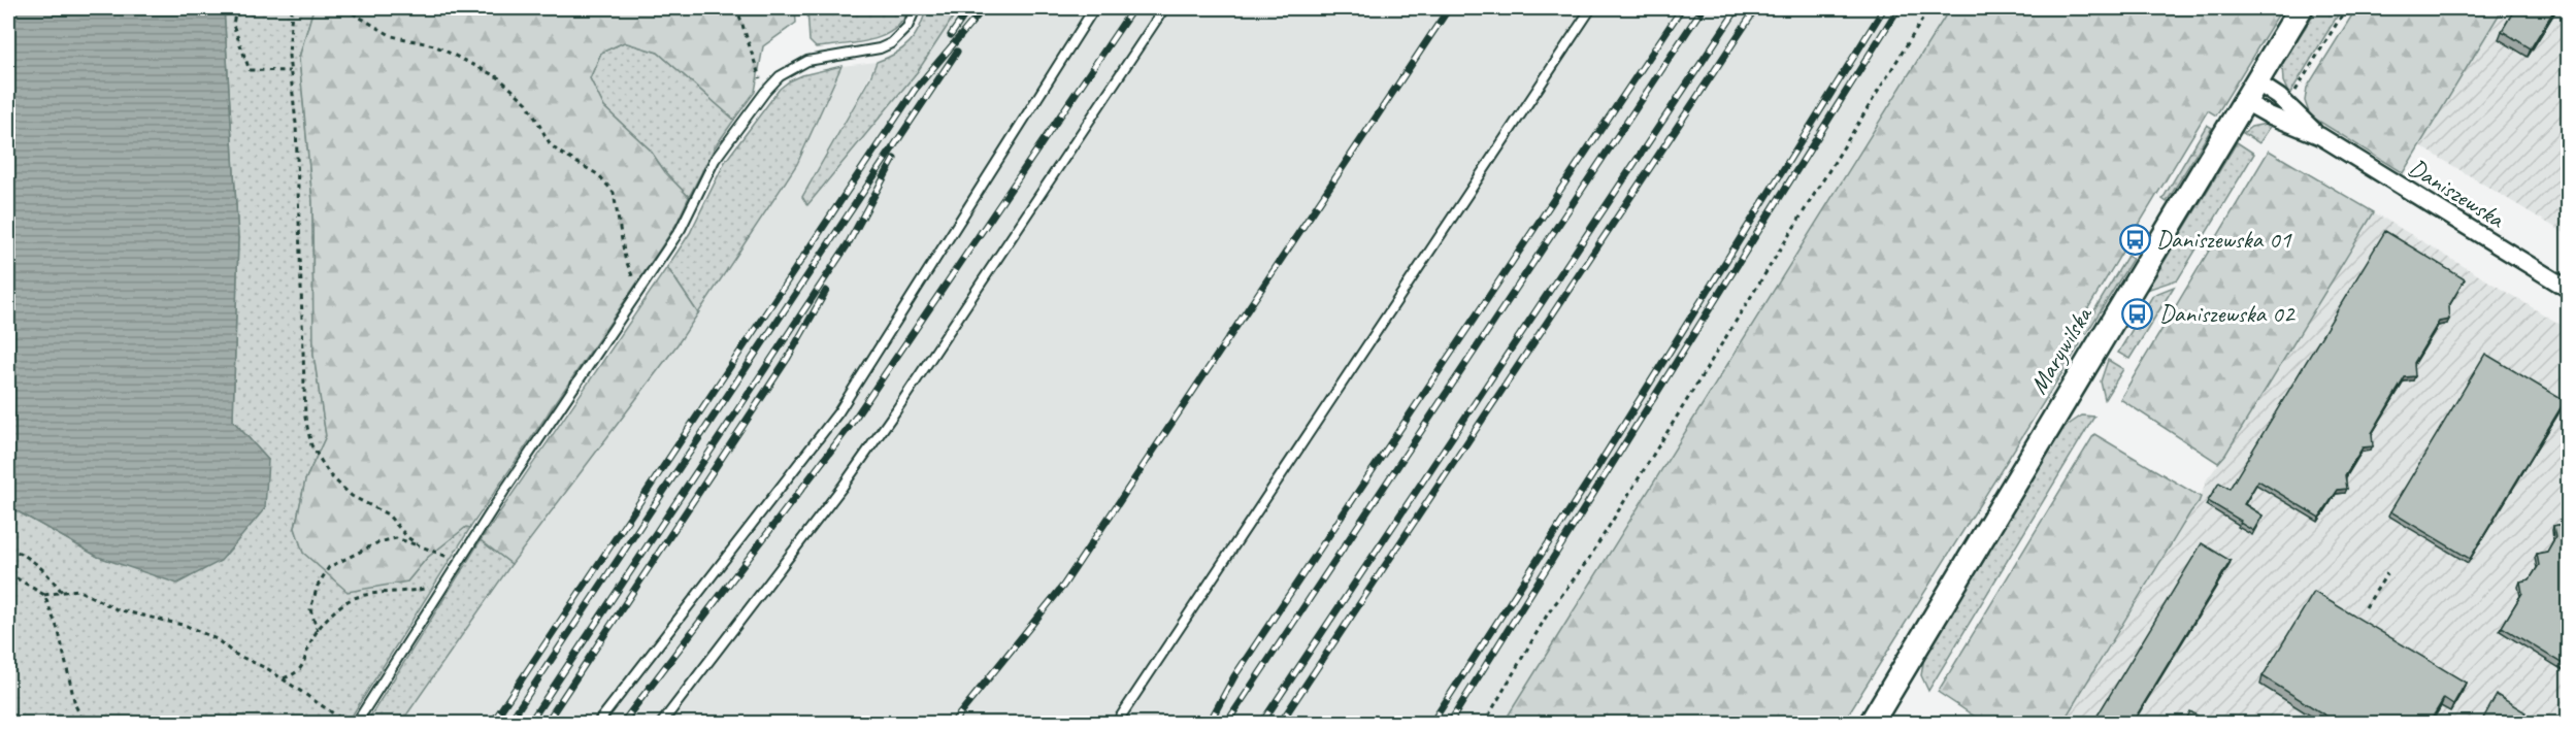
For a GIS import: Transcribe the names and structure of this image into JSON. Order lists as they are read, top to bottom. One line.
{"streets":{"main road":["Marywilska"],"street":["Daniszewska"]},"crossings":[["Daniszewska","Marywilska"]],"places":{"bus stop":["Daniszewska 01","Daniszewska 02"]}}
